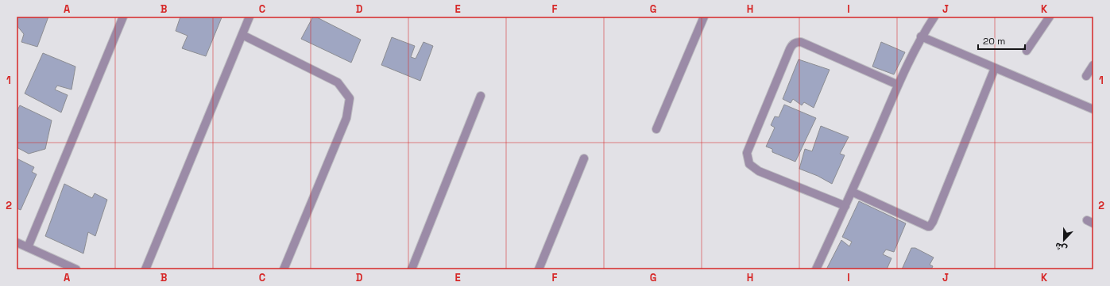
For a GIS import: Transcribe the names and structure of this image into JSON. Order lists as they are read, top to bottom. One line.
{"scale_bar":"20 m","north":"bottom","grid":{"columns":["A","B","C","D","E","F","G","H","I","J","K"],"rows":["1","2"]}}
